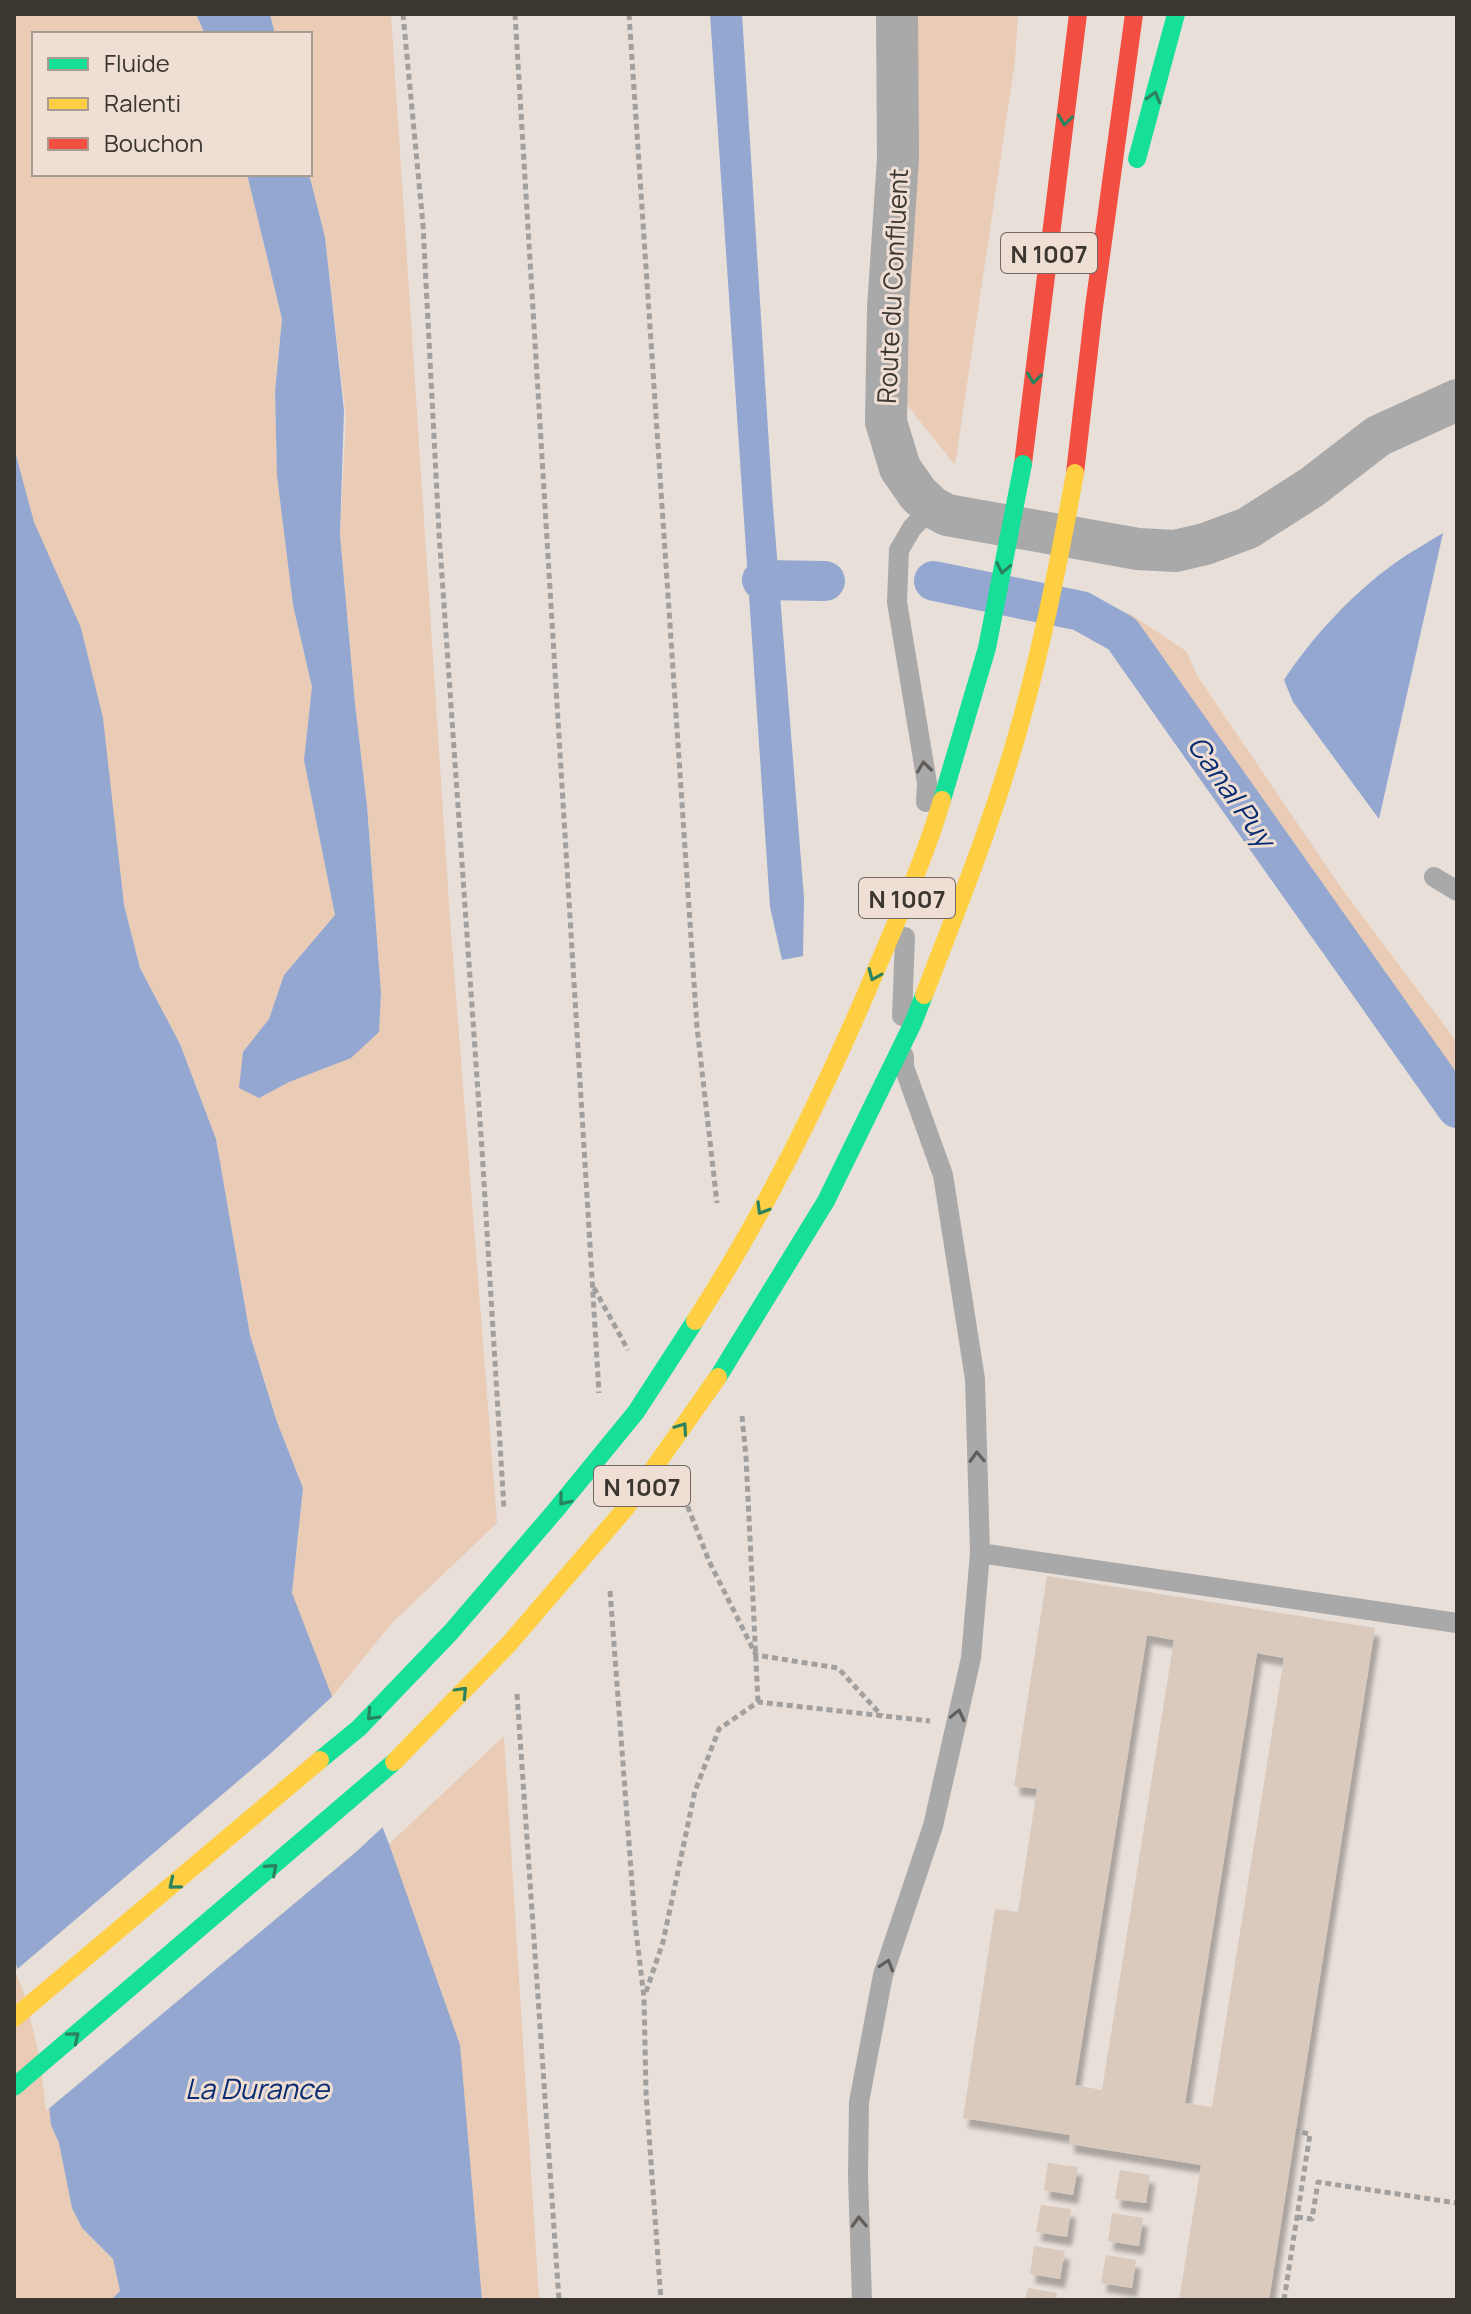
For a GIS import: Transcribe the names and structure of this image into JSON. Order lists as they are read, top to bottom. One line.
{"streets":{"highway":["N 1007"],"street":["Route du Confluent"]},"water":["Canal Puy","La Durance"],"legend":["Fluide","Ralenti","Bouchon"]}
